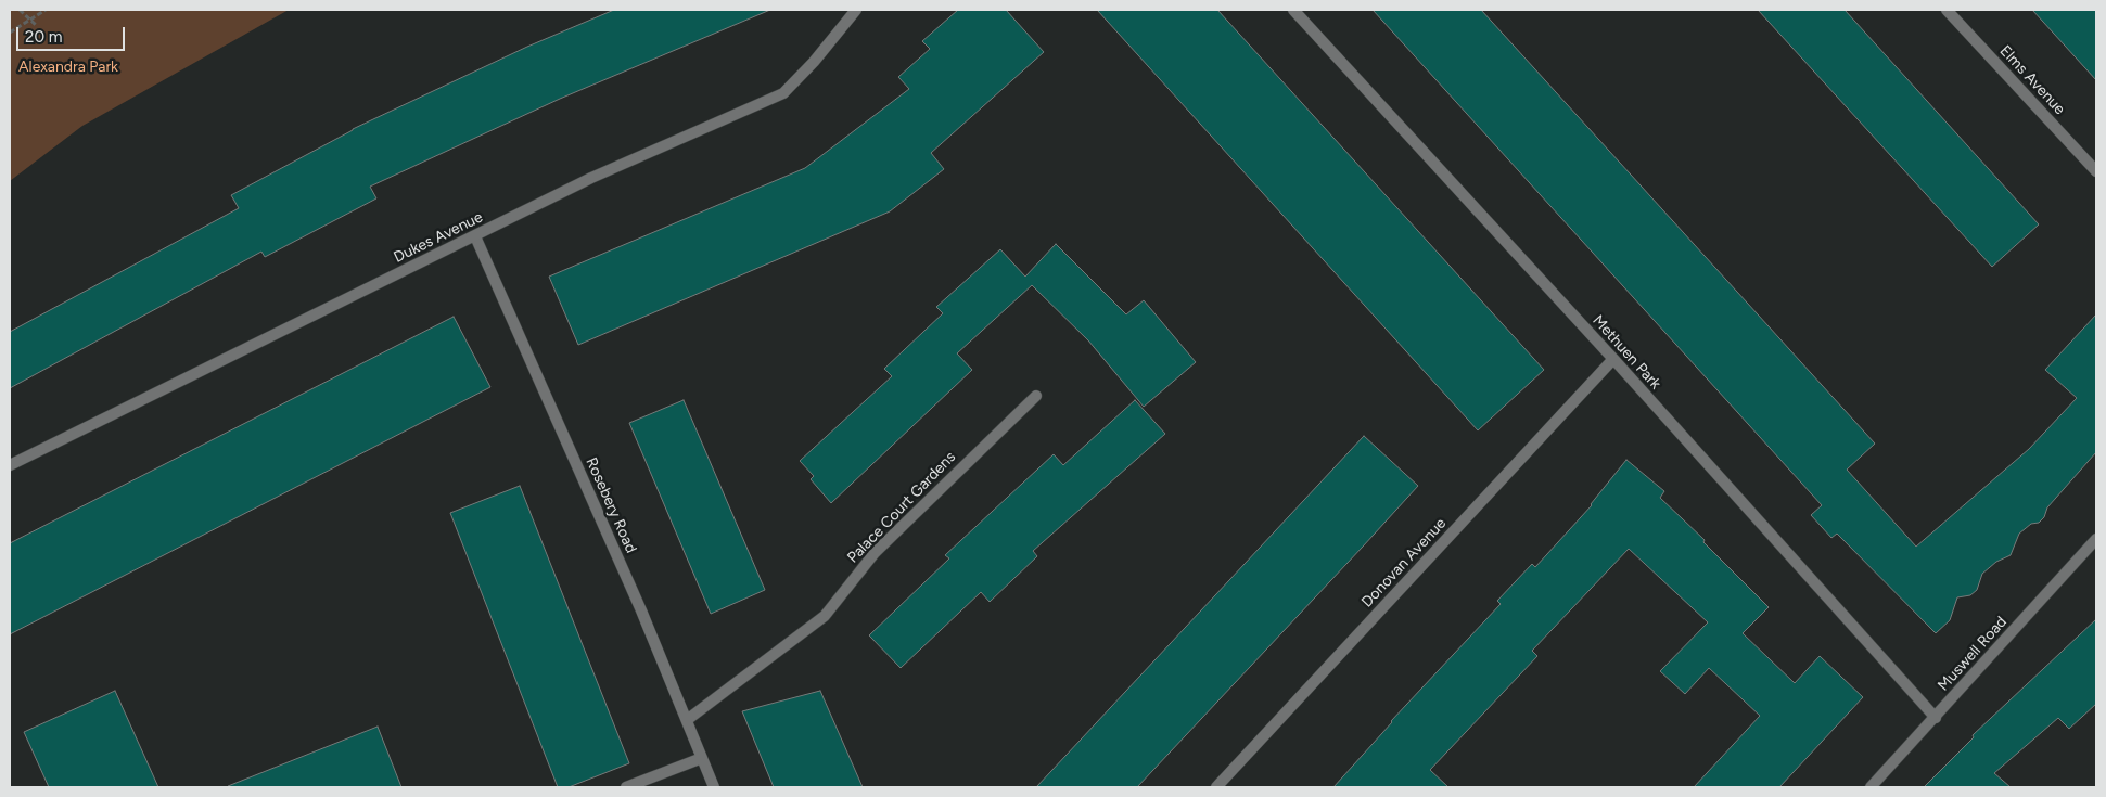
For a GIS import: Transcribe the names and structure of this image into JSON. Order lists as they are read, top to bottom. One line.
{"streets":{"street":["Elms Avenue","Dukes Avenue","Methuen Park","Rosebery Road","Palace Court Gardens","Donovan Avenue","Muswell Road"]},"crossings":[["Dukes Avenue","Rosebery Road"],["Methuen Park","Donovan Avenue"],["Methuen Park","Muswell Road"],["Rosebery Road","Palace Court Gardens"]],"parks":["Alexandra Park"],"scale_bar":"20 m"}
